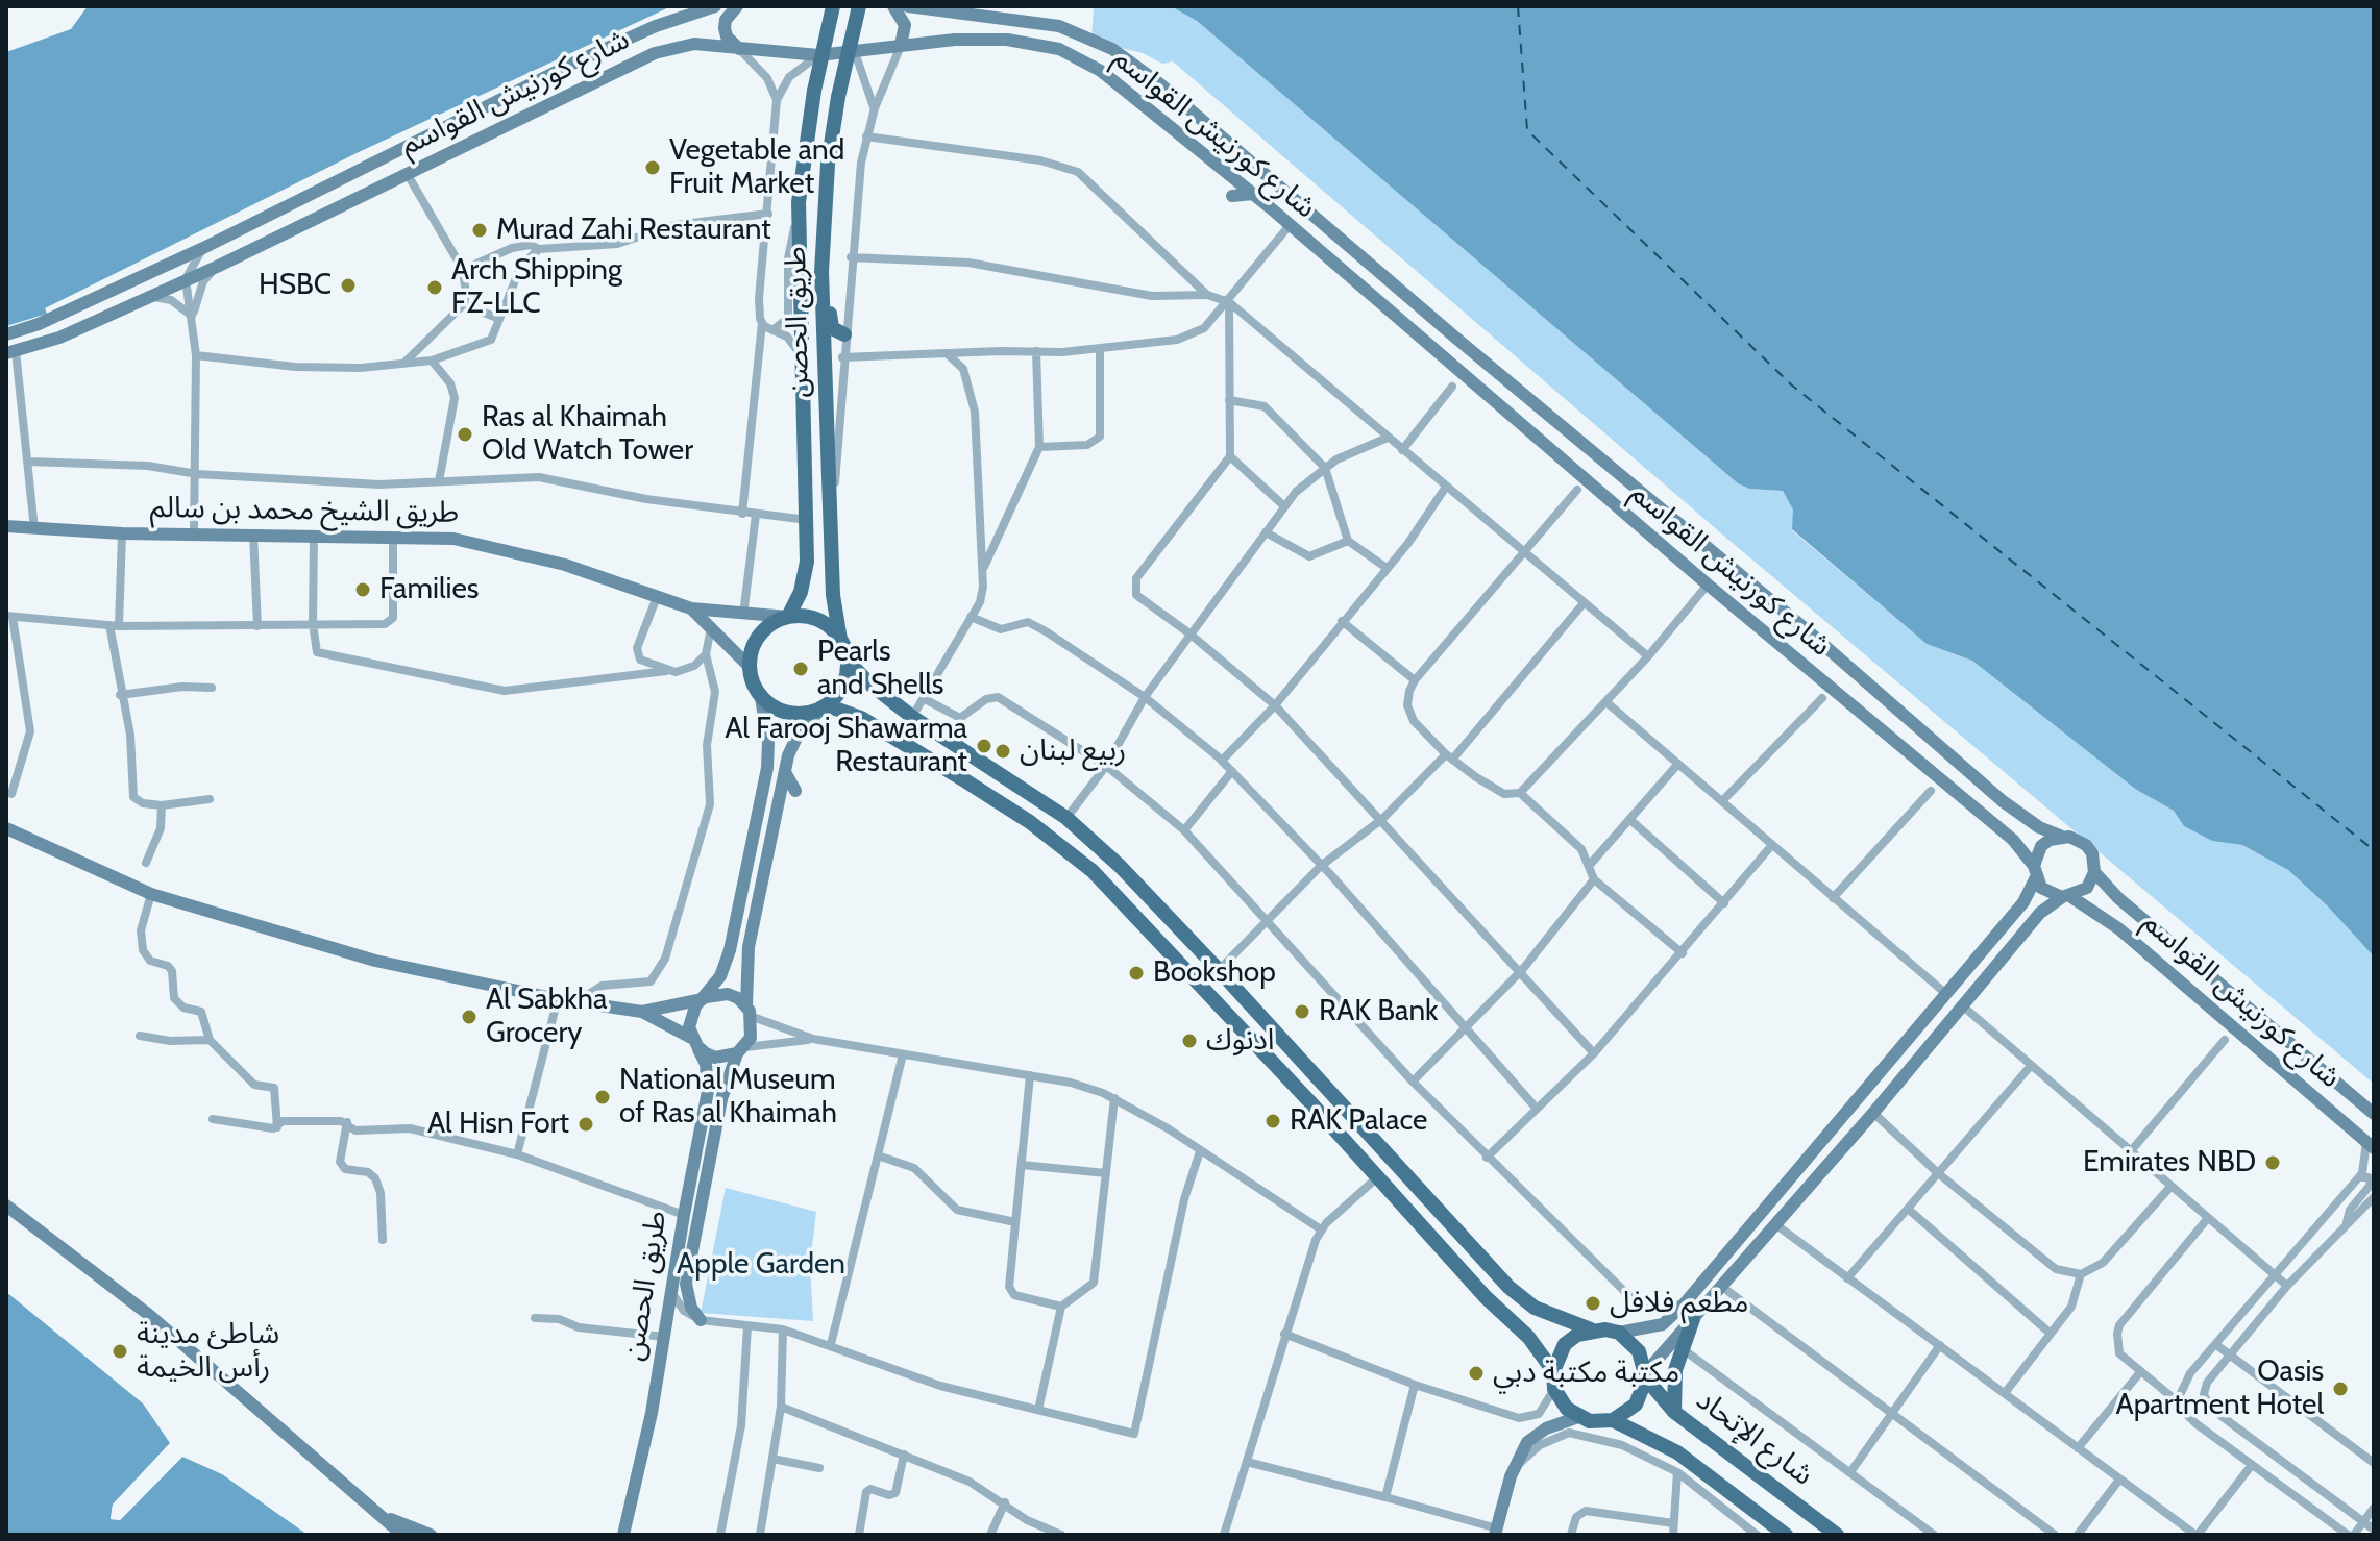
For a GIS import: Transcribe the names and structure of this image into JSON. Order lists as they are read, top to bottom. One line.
{"streets":{"main road":["شارع كورنيش القواسم","طريق الحصن","طريق الشيخ محمد بن سالم","شارع الإتحاد"]},"crossings":[["طريق الحصن","طريق الشيخ محمد بن سالم"]],"parks":["Apple Garden"],"places":["Vegetable and Fruit Market","Murad Zahi Restaurant","HSBC","Arch Shipping FZ-LLC","Ras al Khaimah Old Watch Tower","Families","Pearls and Shells","Al Farooj Shawarma Restaurant","ربيع لبنان","Bookshop","RAK Bank","Al Sabkha Grocery","ادنوك","National Museum of Ras al Khaimah","RAK Palace","Al Hisn Fort","Emirates NBD","مطعم فلافل","شاطئ مدينة رأس الخيمة","مكتبة مكتبة دبي","Oasis Apartment Hotel"]}
